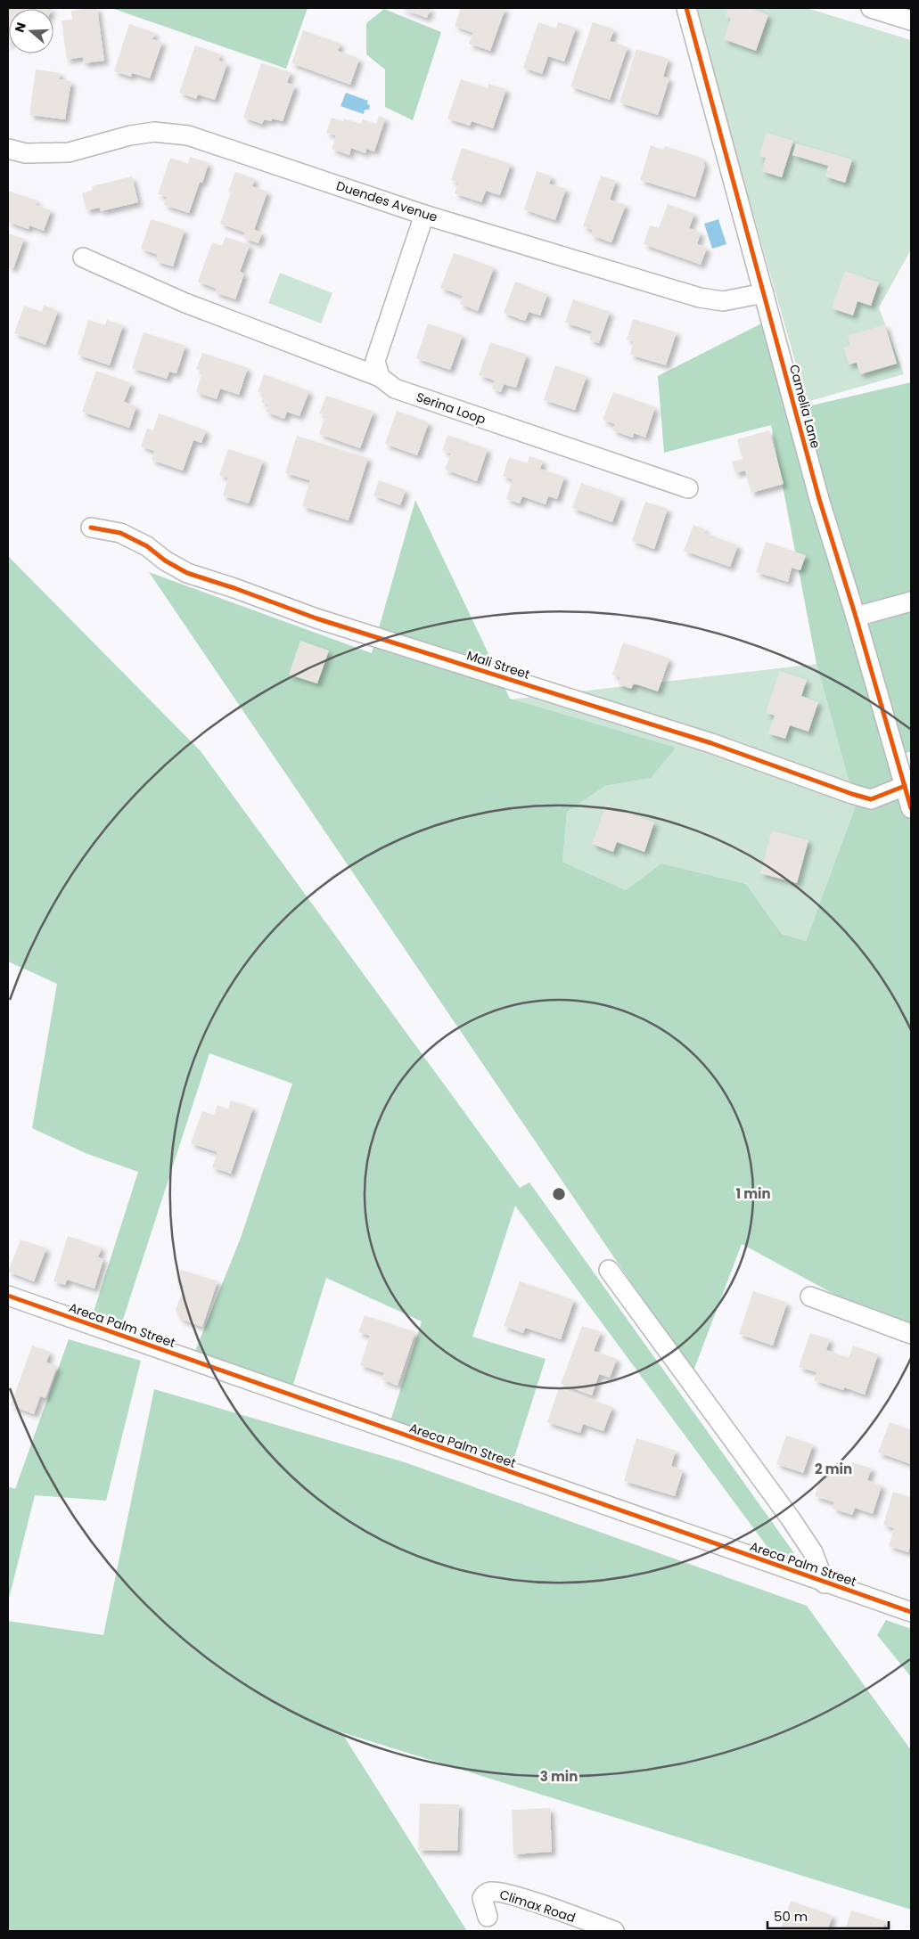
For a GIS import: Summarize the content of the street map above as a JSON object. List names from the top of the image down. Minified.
{"streets":{"street":["Duendes Avenue","Camelia Lane","Serina Loop","Mali Street","Areca Palm Street","Climax Road"]},"crossings":[["Duendes Avenue","Camelia Lane"],["Camelia Lane","Mali Street"]],"scale_bar":"50 m","north":"left","rings":["1 min","2 min","3 min"]}
